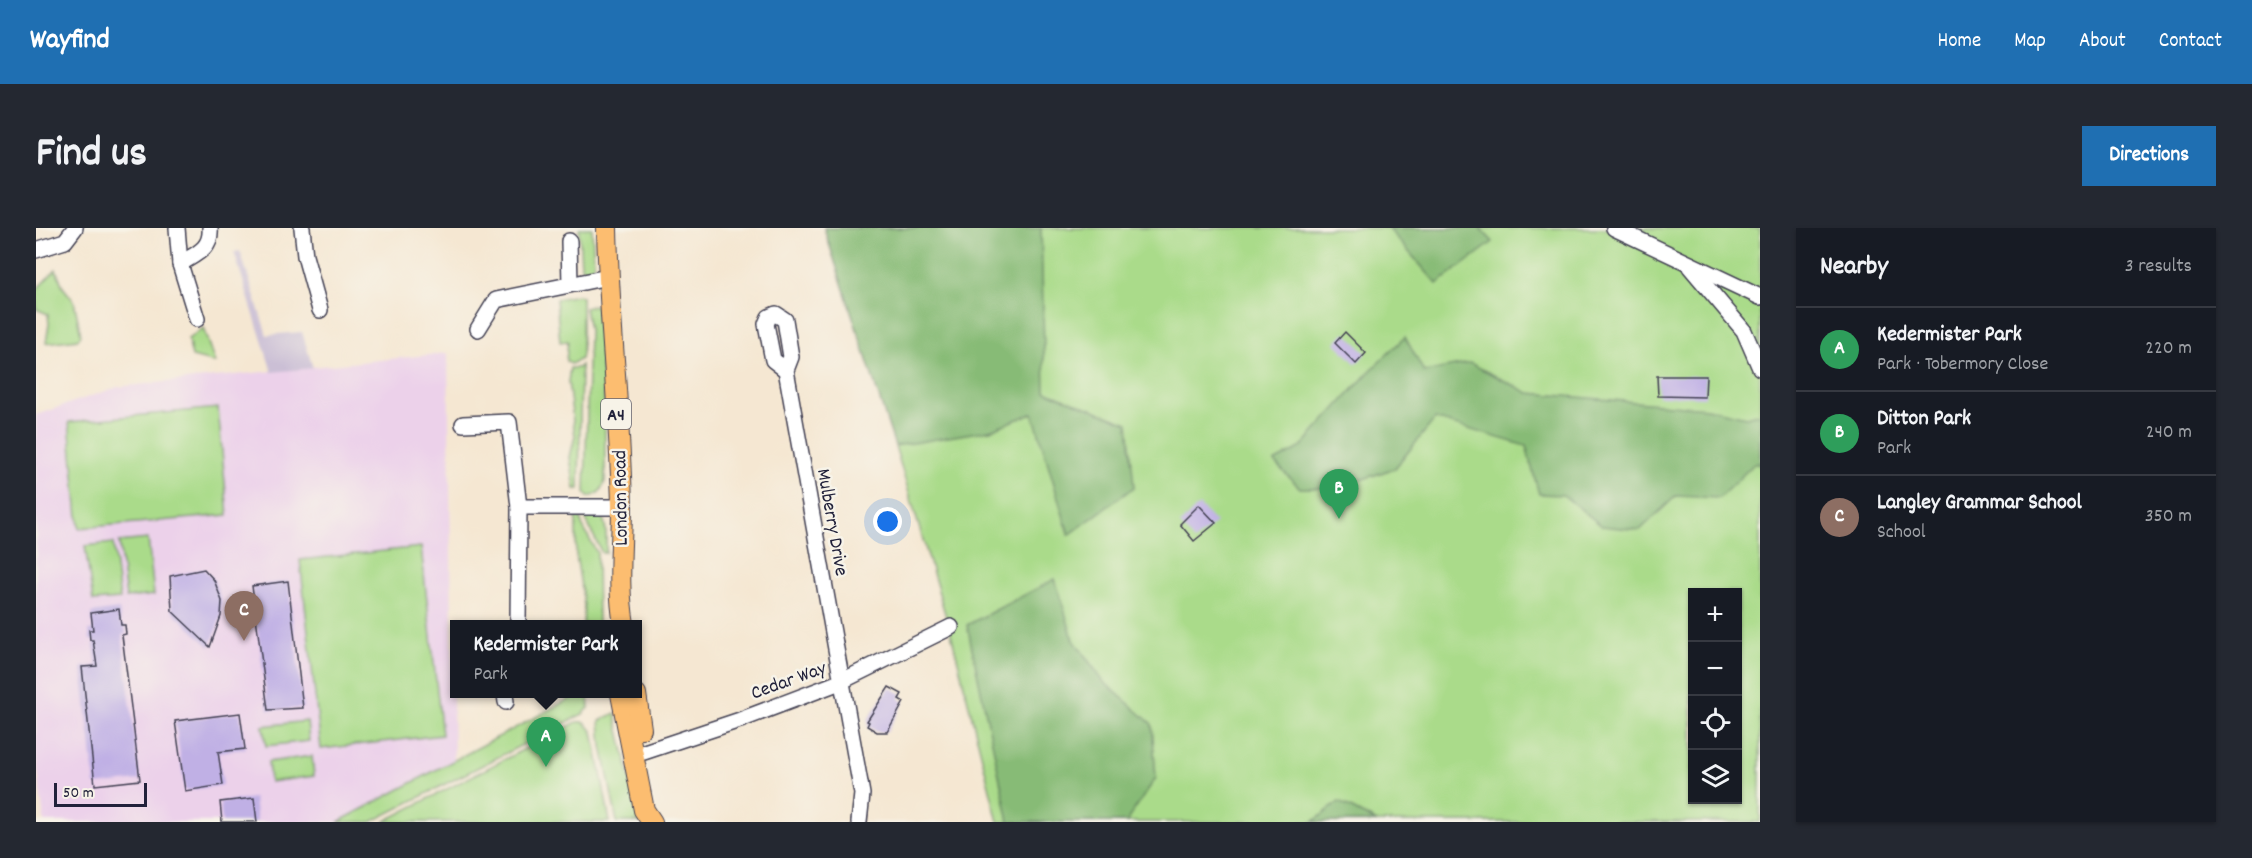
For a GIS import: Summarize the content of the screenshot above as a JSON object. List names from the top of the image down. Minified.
{"streets":{"main road":["A4","London Road"],"street":["Mulberry Drive","Cedar Way"]},"crossings":[["Mulberry Drive","Cedar Way"]],"scale_bar":"50 m","page":{"header":"Wayfind","nav":["Home","Map","About","Contact"],"title":"Find us","buttons":"Directions","heading":["Nearby","3 results"],"list":[{"mark":"A","name":"Kedermister Park","note":"Park · Tobermory Close","value":"220 m"},{"mark":"B","name":"Ditton Park","note":"Park","value":"240 m"},{"mark":"C","name":"Langley Grammar School","note":"School","value":"350 m"}],"pins":["B","C","A"],"map_buttons":["+","−"],"popup":["Kedermister Park","Park"],"scale":"50 m"}}
